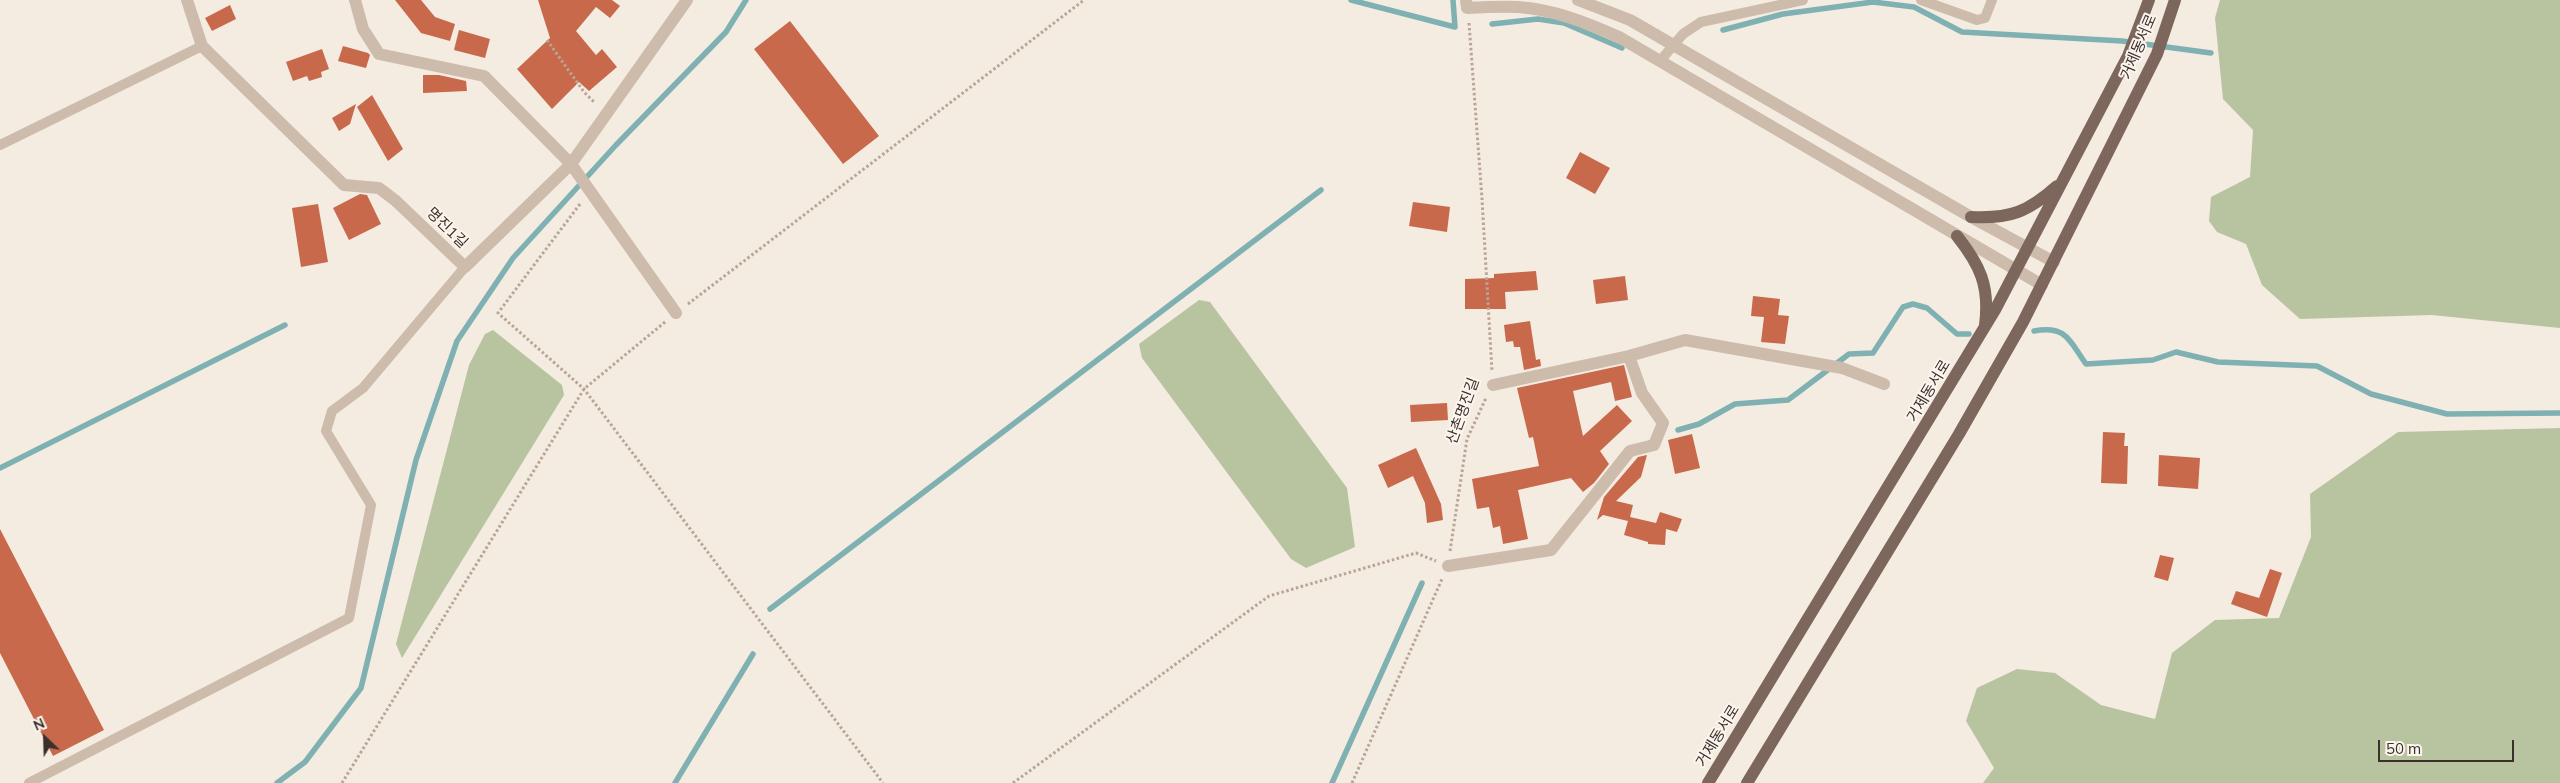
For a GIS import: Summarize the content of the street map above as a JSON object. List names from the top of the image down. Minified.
{"streets":{"main road":["거제동서로"],"street":["명진1길"],"path":["산촌명진길"]},"scale_bar":"50 m","north":"top left"}
